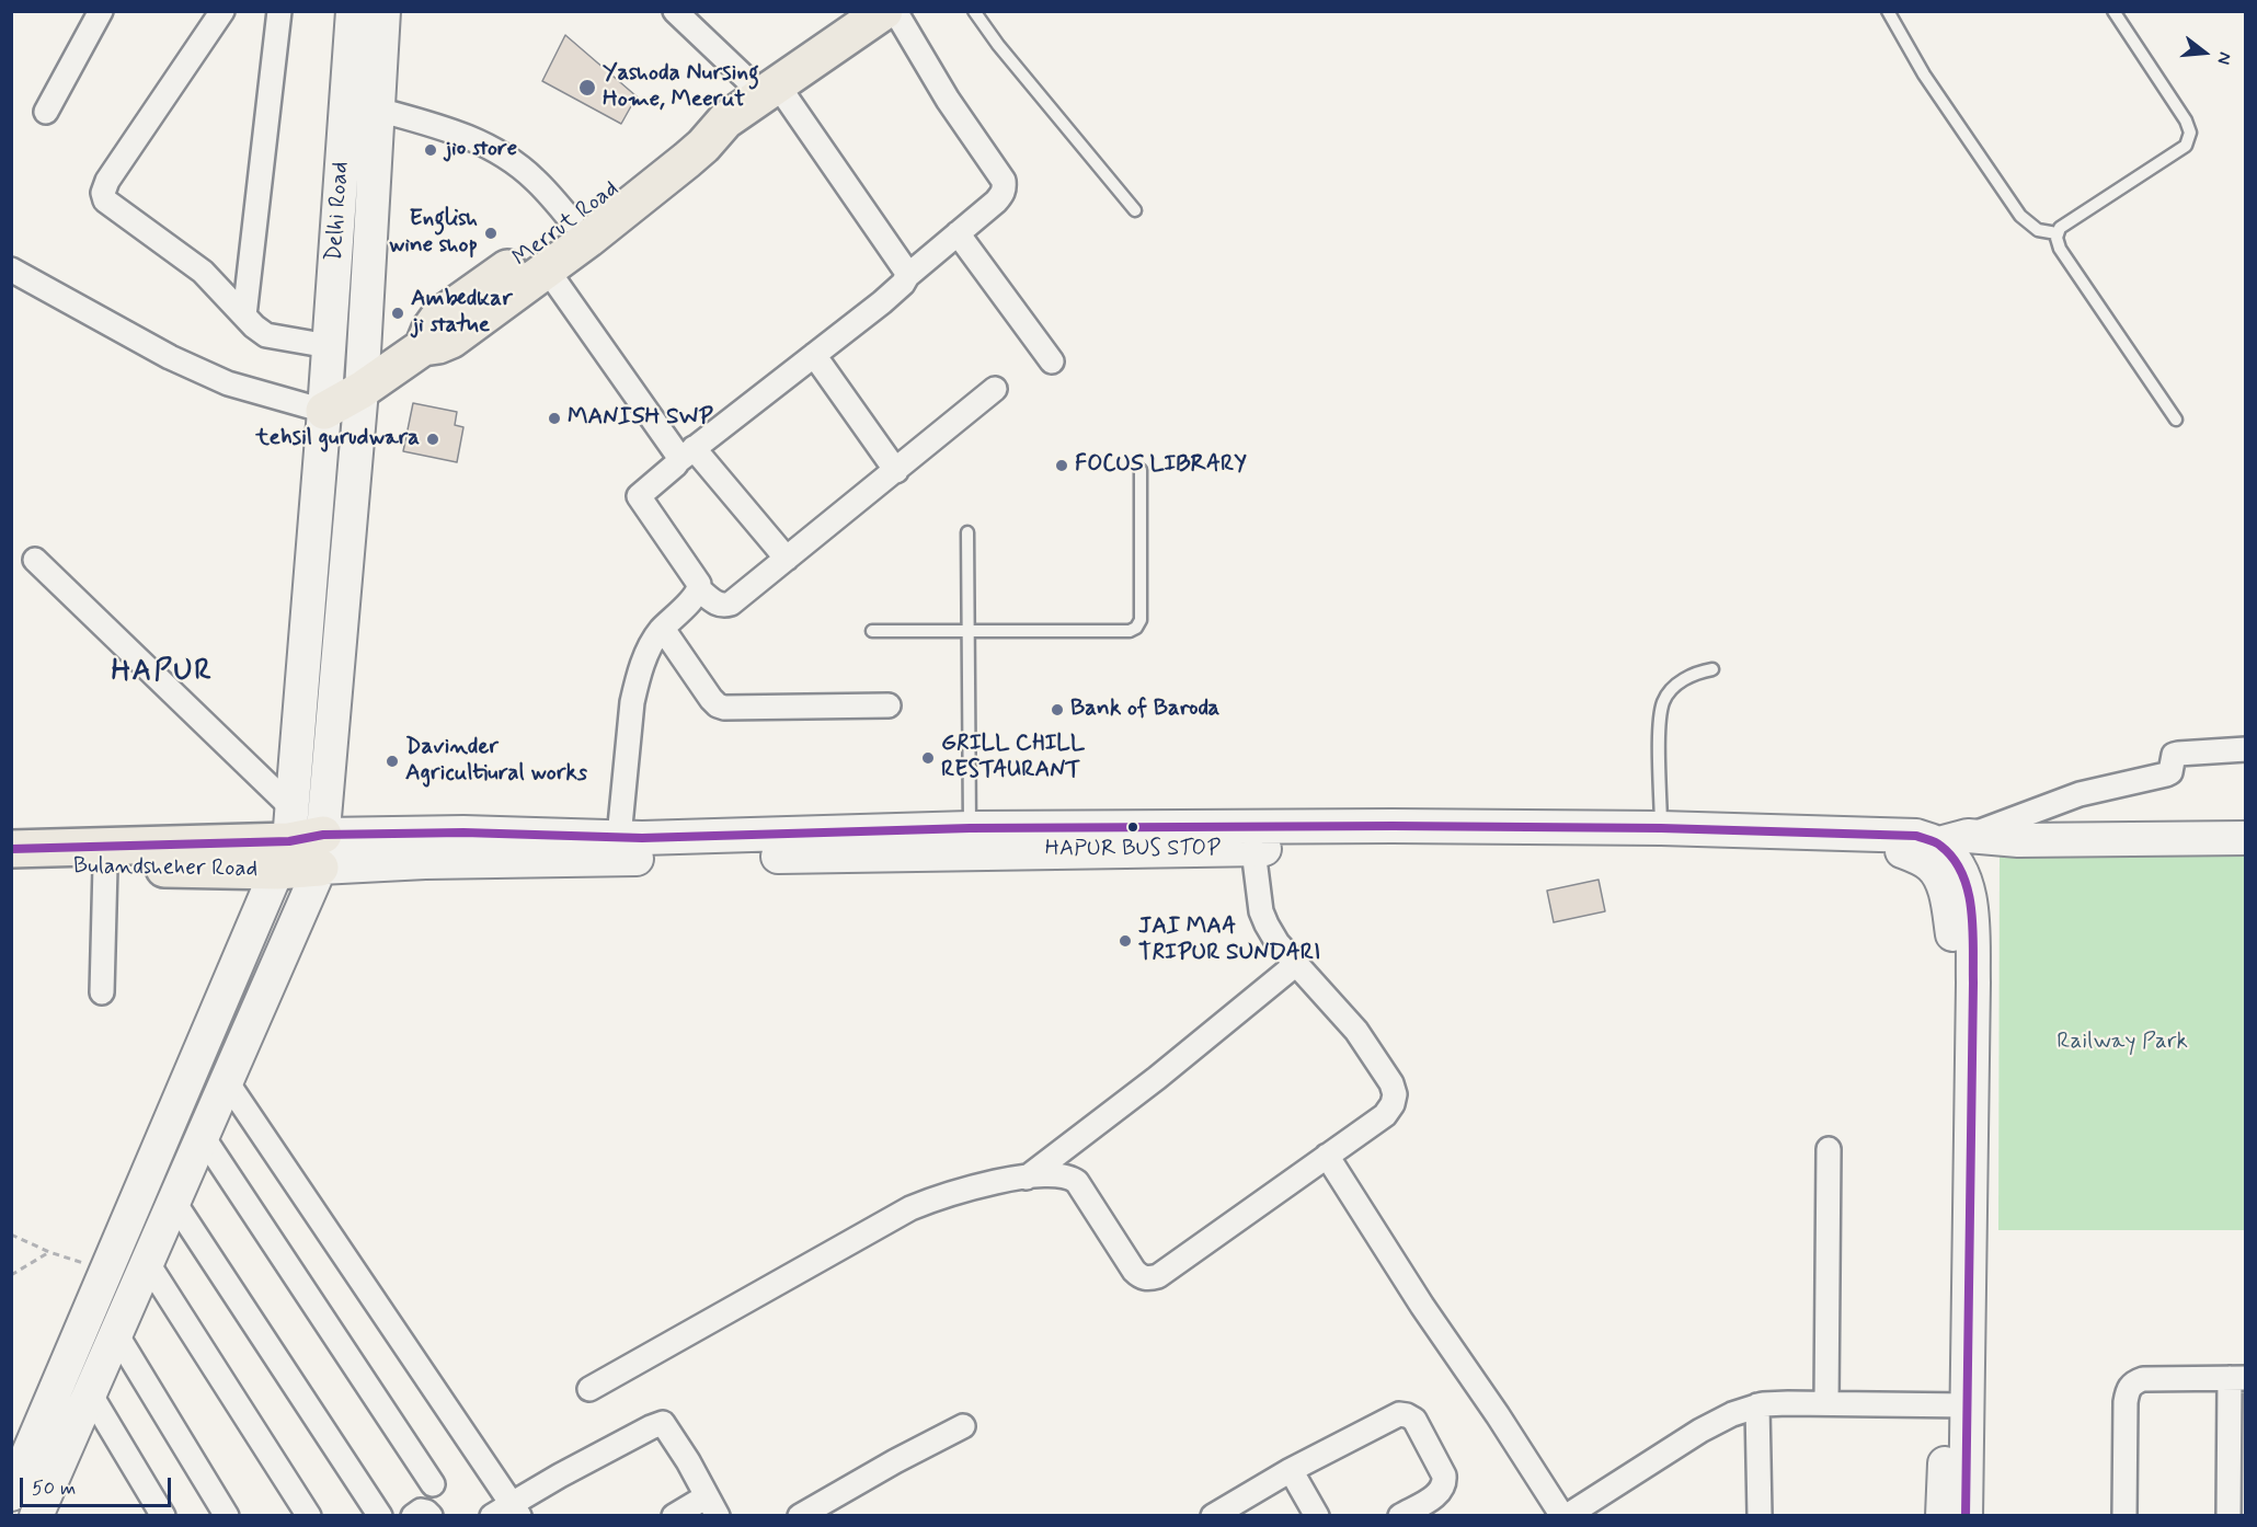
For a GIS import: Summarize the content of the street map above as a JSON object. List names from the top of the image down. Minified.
{"streets":{"main road":["Merrut Road","Bulandsheher Road"],"street":["Delhi Road"]},"crossings":[["Delhi Road","Merrut Road"],["Delhi Road","Bulandsheher Road"]],"districts":["HAPUR"],"parks":["Railway Park"],"places":["Yashoda Nursing Home, Meerut","jio store","English wine shop","Ambedkar ji statue","MANISH SWP","tehsil gurudwara","FOCUS LIBRARY","Bank of Baroda","GRILL CHILL RESTAURANT","Davinder Agricultiural works","HAPUR BUS STOP","JAI MAA TRIPUR SUNDARI"],"scale_bar":"50 m","north":"right"}
